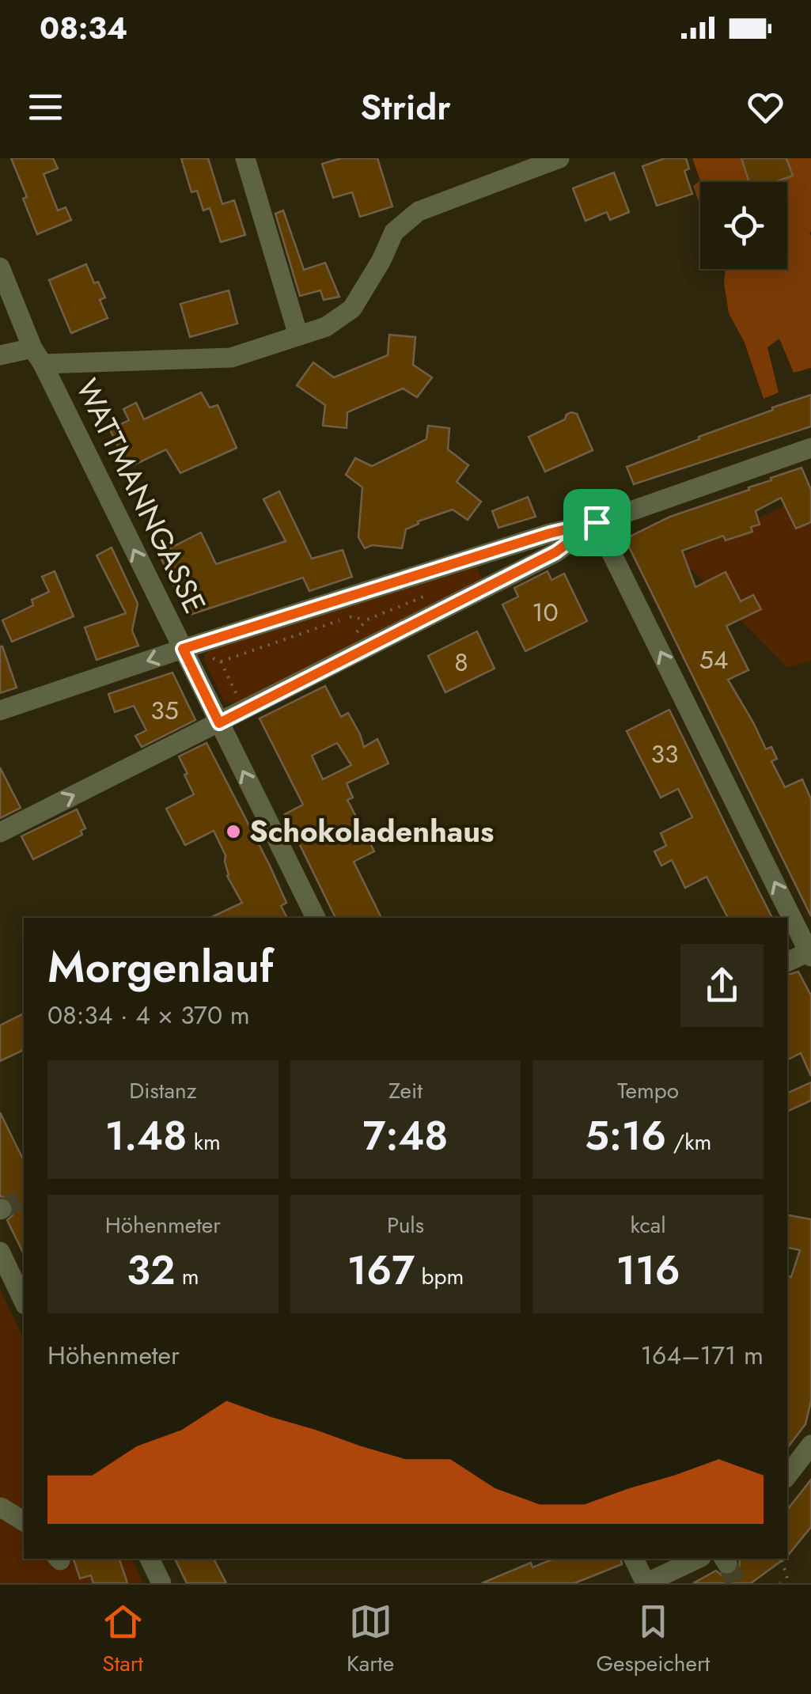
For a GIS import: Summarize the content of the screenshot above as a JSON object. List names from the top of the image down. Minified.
{"streets":{"street":["WATTMANNGASSE"]},"one_way":["WATTMANNGASSE"],"places":["Schokoladenhaus"],"house_numbers":["10","54","8","35","33"],"page":{"status":"08:34","header":"Stridr","heading":["Morgenlauf","08:34 · 4 × 370 m"],"stats":[["Distanz","1.48 km"],["Zeit","7:48"],["Tempo","5:16 /km"],["Höhenmeter","32 m"],["Puls","167 bpm"],["kcal","116"]],"chart":["Höhenmeter","164–171 m"],"tabs":["Start","Karte","Gespeichert"]}}
